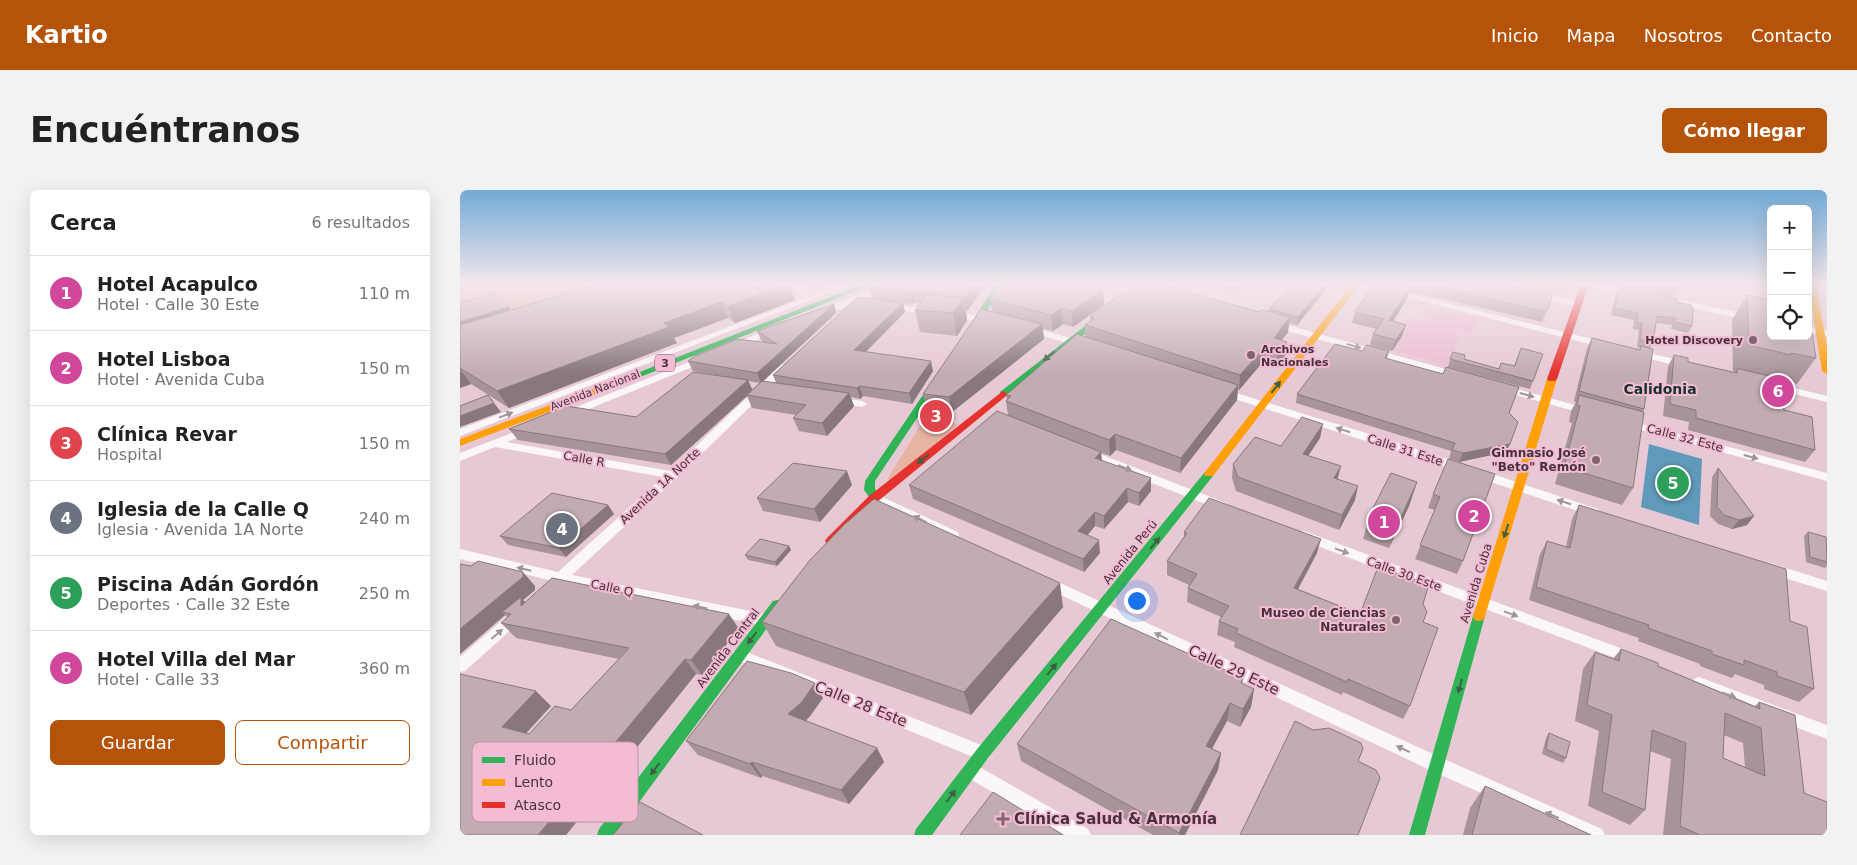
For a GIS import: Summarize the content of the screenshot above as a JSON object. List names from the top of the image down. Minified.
{"streets":{"main road":["3","Avenida Nacional","Avenida Perú","Avenida Cuba","Avenida Central"],"street":["Calle 32 Este","Calle 31 Este","Calle R","Avenida 1A Norte","Calle 30 Este","Calle Q","Calle 29 Este","Calle 28 Este"]},"crossings":[["Calle 31 Este","Avenida Perú"],["Calle 31 Este","Avenida Cuba"],["Calle R","Avenida 1A Norte"],["Avenida 1A Norte","Calle Q"],["Avenida Perú","Calle 29 Este"],["Avenida Perú","Calle 28 Este"],["Calle 30 Este","Avenida Cuba"],["Avenida Cuba","Calle 29 Este"],["Calle Q","Avenida Central"],["Avenida Central","Calle 28 Este"]],"one_way":["Avenida Perú","Calle 30 Este","Avenida Cuba","Calle Q","Avenida Central","Calle 29 Este"],"districts":["Calidonia"],"places":{"other":["Hotel Discovery","Archivos Nacionales","Gimnasio José \"Beto\" Remón","Museo de Ciencias Naturales"],"health":["Clínica Salud & Armonía"]},"legend":["Fluido","Lento","Atasco"],"page":{"header":"Kartio","nav":["Inicio","Mapa","Nosotros","Contacto"],"buttons":["Cómo llegar",["Guardar","Compartir"]],"title":"Encuéntranos","heading":["Cerca","6 resultados"],"map_buttons":["+","−"],"list":[{"mark":"1","name":"Hotel Acapulco","note":"Hotel · Calle 30 Este","value":"110 m"},{"mark":"2","name":"Hotel Lisboa","note":"Hotel · Avenida Cuba","value":"150 m"},{"mark":"3","name":"Clínica Revar","note":"Hospital","value":"150 m"},{"mark":"4","name":"Iglesia de la Calle Q","note":"Iglesia · Avenida 1A Norte","value":"240 m"},{"mark":"5","name":"Piscina Adán Gordón","note":"Deportes · Calle 32 Este","value":"250 m"},{"mark":"6","name":"Hotel Villa del Mar","note":"Hotel · Calle 33","value":"360 m"}],"pins":["6","3","5","2","1","4"]}}
